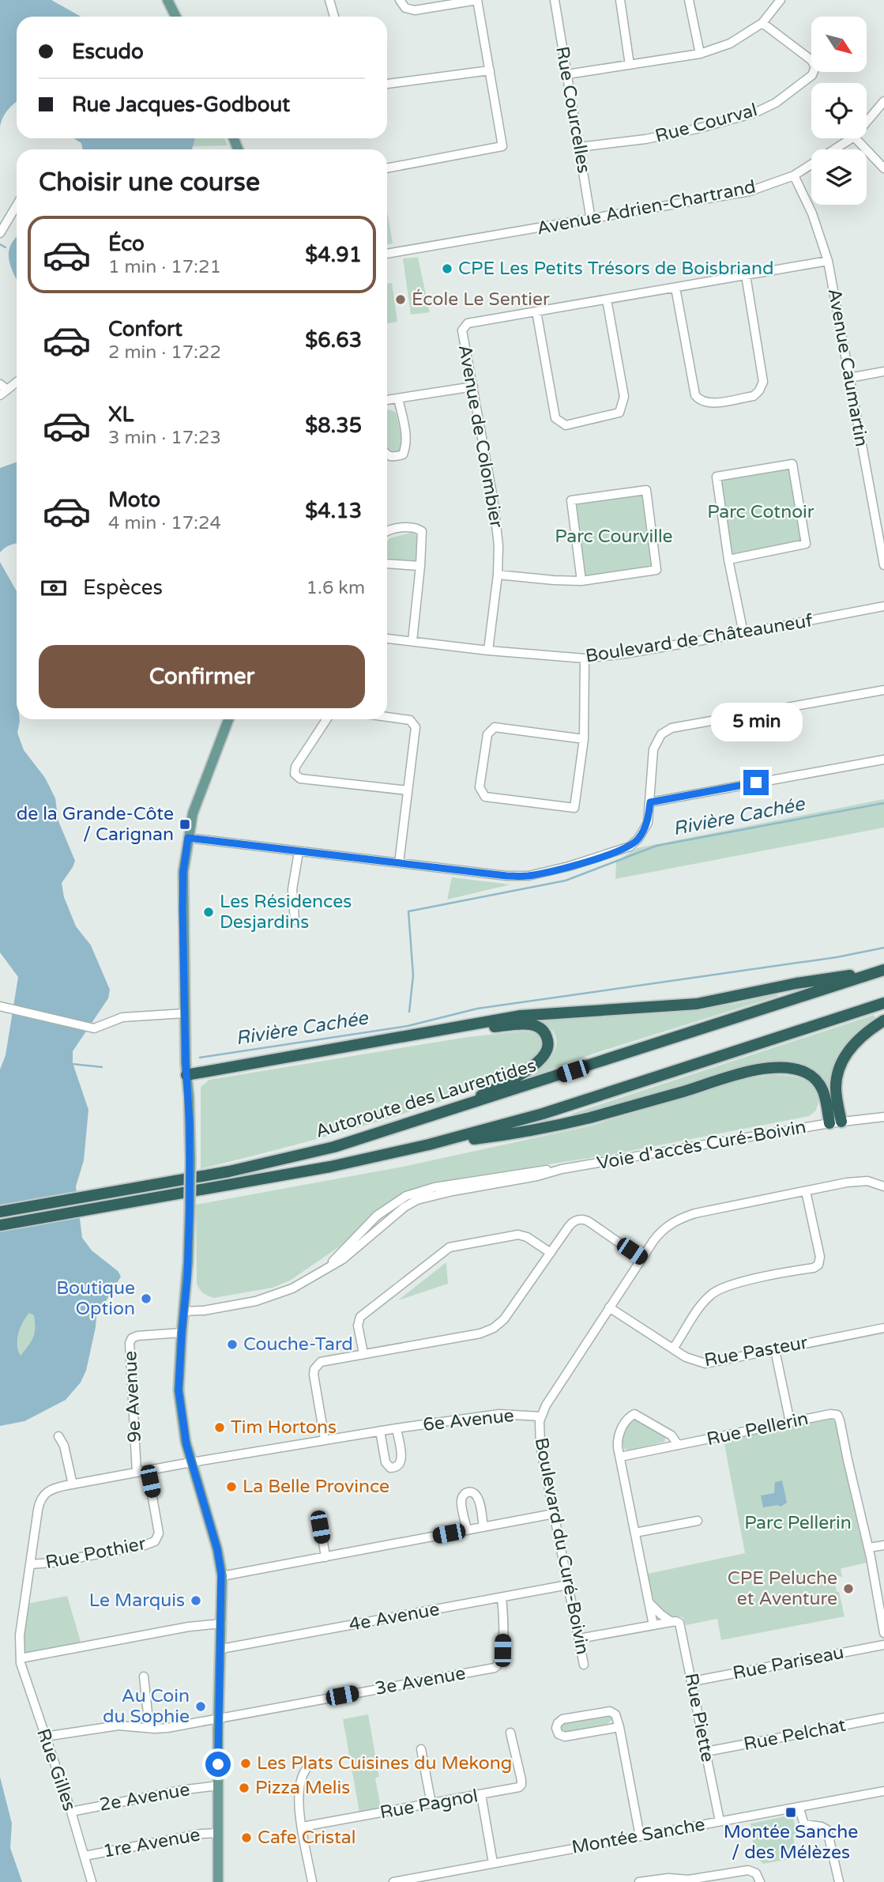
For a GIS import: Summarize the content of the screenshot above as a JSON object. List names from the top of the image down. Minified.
{"streets":{"highway":["Autoroute des Laurentides"],"street":["Rue Courcelles","Rue Courval","Avenue Adrien-Chartrand","Avenue Caumartin","Avenue de Colombier","Boulevard de Châteauneuf","Voie d'accès Curé-Boivin","Rue Pasteur","9e Avenue","6e Avenue","Rue Pellerin","Boulevard du Curé-Boivin","Rue Pothier","4e Avenue","Rue Pariseau","3e Avenue","Rue Piette","Rue Pelchat","Rue Gilles","2e Avenue","Rue Pagnol","Montée Sanche","1re Avenue"]},"crossings":[["Rue Courcelles","Rue Courval"],["Rue Courcelles","Avenue Adrien-Chartrand"],["Avenue Adrien-Chartrand","Avenue Caumartin"],["Avenue Caumartin","Avenue de Colombier"],["Avenue de Colombier","Boulevard de Châteauneuf"],["Rue Pasteur","Boulevard du Curé-Boivin"],["9e Avenue","6e Avenue"],["6e Avenue","Boulevard du Curé-Boivin"],["6e Avenue","Rue Pothier"],["6e Avenue","Rue Gilles"],["Boulevard du Curé-Boivin","4e Avenue"],["Rue Pothier","Rue Gilles"],["4e Avenue","3e Avenue"],["Rue Pariseau","Rue Piette"],["3e Avenue","Rue Gilles"],["Rue Piette","Rue Pelchat"],["Rue Piette","Montée Sanche"],["Rue Gilles","2e Avenue"],["Rue Gilles","1re Avenue"]],"water":["Rivière Cachée"],"parks":["Parc Cotnoir","Parc Courville","Parc Pellerin"],"places":{"other":["CPE Les Petits Trésors de Boisbriand","École Le Sentier","Les Résidences Desjardins","Boutique Option","Couche-Tard","Tim Hortons","La Belle Province","CPE Peluche et Aventure","Le Marquis","Au Coin du Sophie","Les Plats Cuisines du Mekong","Pizza Melis","Cafe Cristal"],"transit":["de la Grande-Côte / Carignan","Montée Sanche / des Mélèzes"]},"north":"bottom right","page":{"banner":["Escudo","Rue Jacques-Godbout"],"heading":"Choisir une course","list":[{"name":"Éco","note":"1 min · 17:21","value":"$4.91"},{"name":"Confort","note":"2 min · 17:22","value":"$6.63"},{"name":"XL","note":"3 min · 17:23","value":"$8.35"},{"name":"Moto","note":"4 min · 17:24","value":"$4.13"}],"pay":["Espèces","1.6 km"],"buttons":"Confirmer","bubble":"5 min"}}
